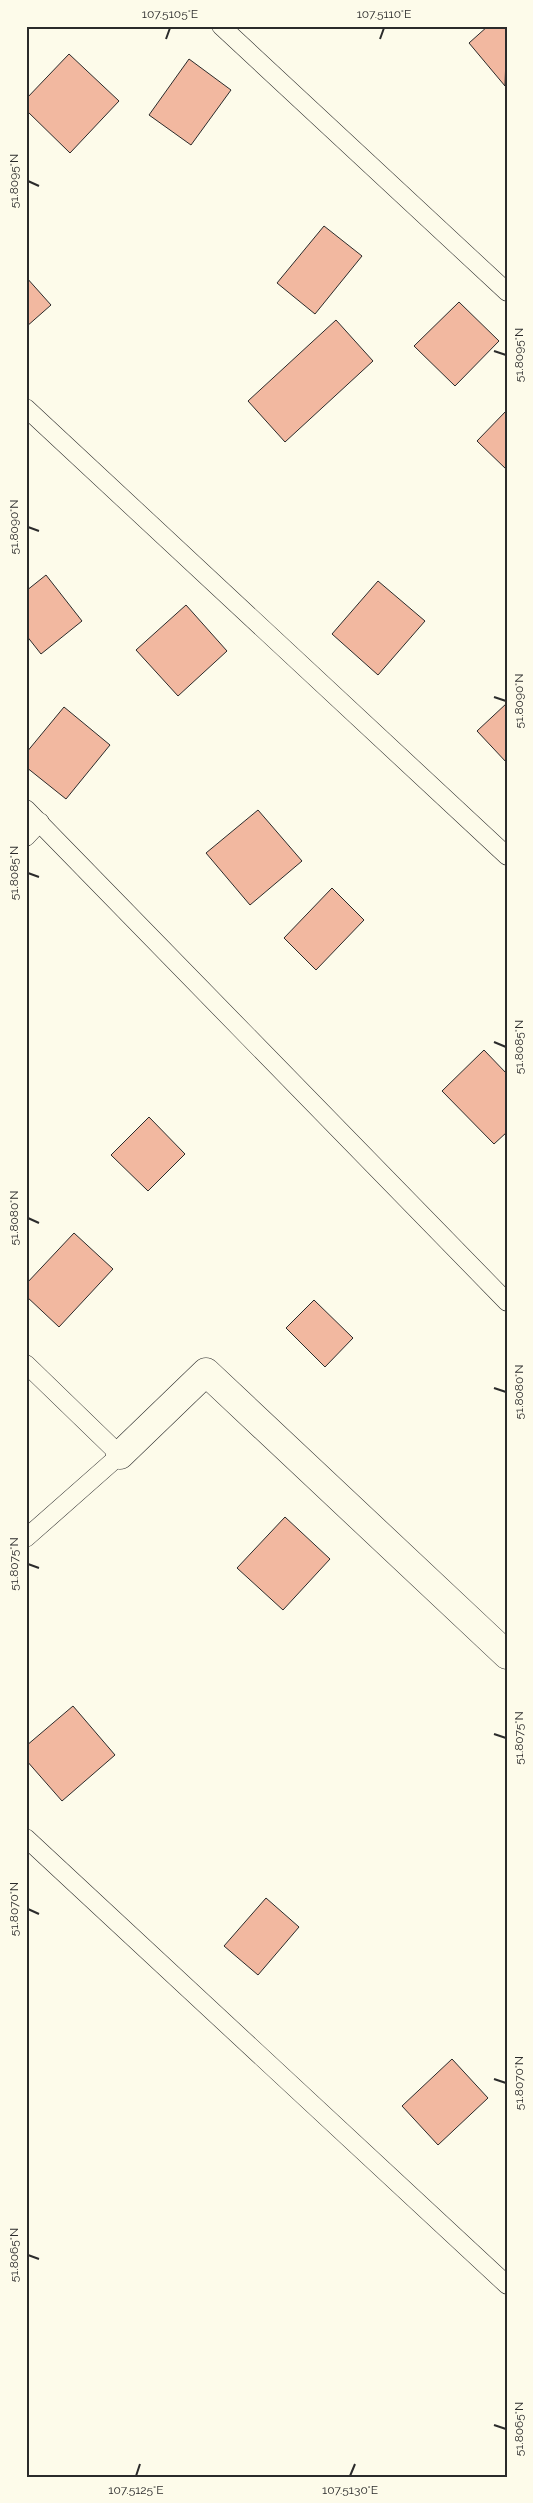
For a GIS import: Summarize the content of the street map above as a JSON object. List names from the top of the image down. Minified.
{"coordinates":["107.5105°E","107.5110°E","51.8095°N","51.8090°N","51.8085°N","51.8080°N","51.8075°N","51.8070°N","51.8065°N","107.5125°E","107.5130°E"]}
